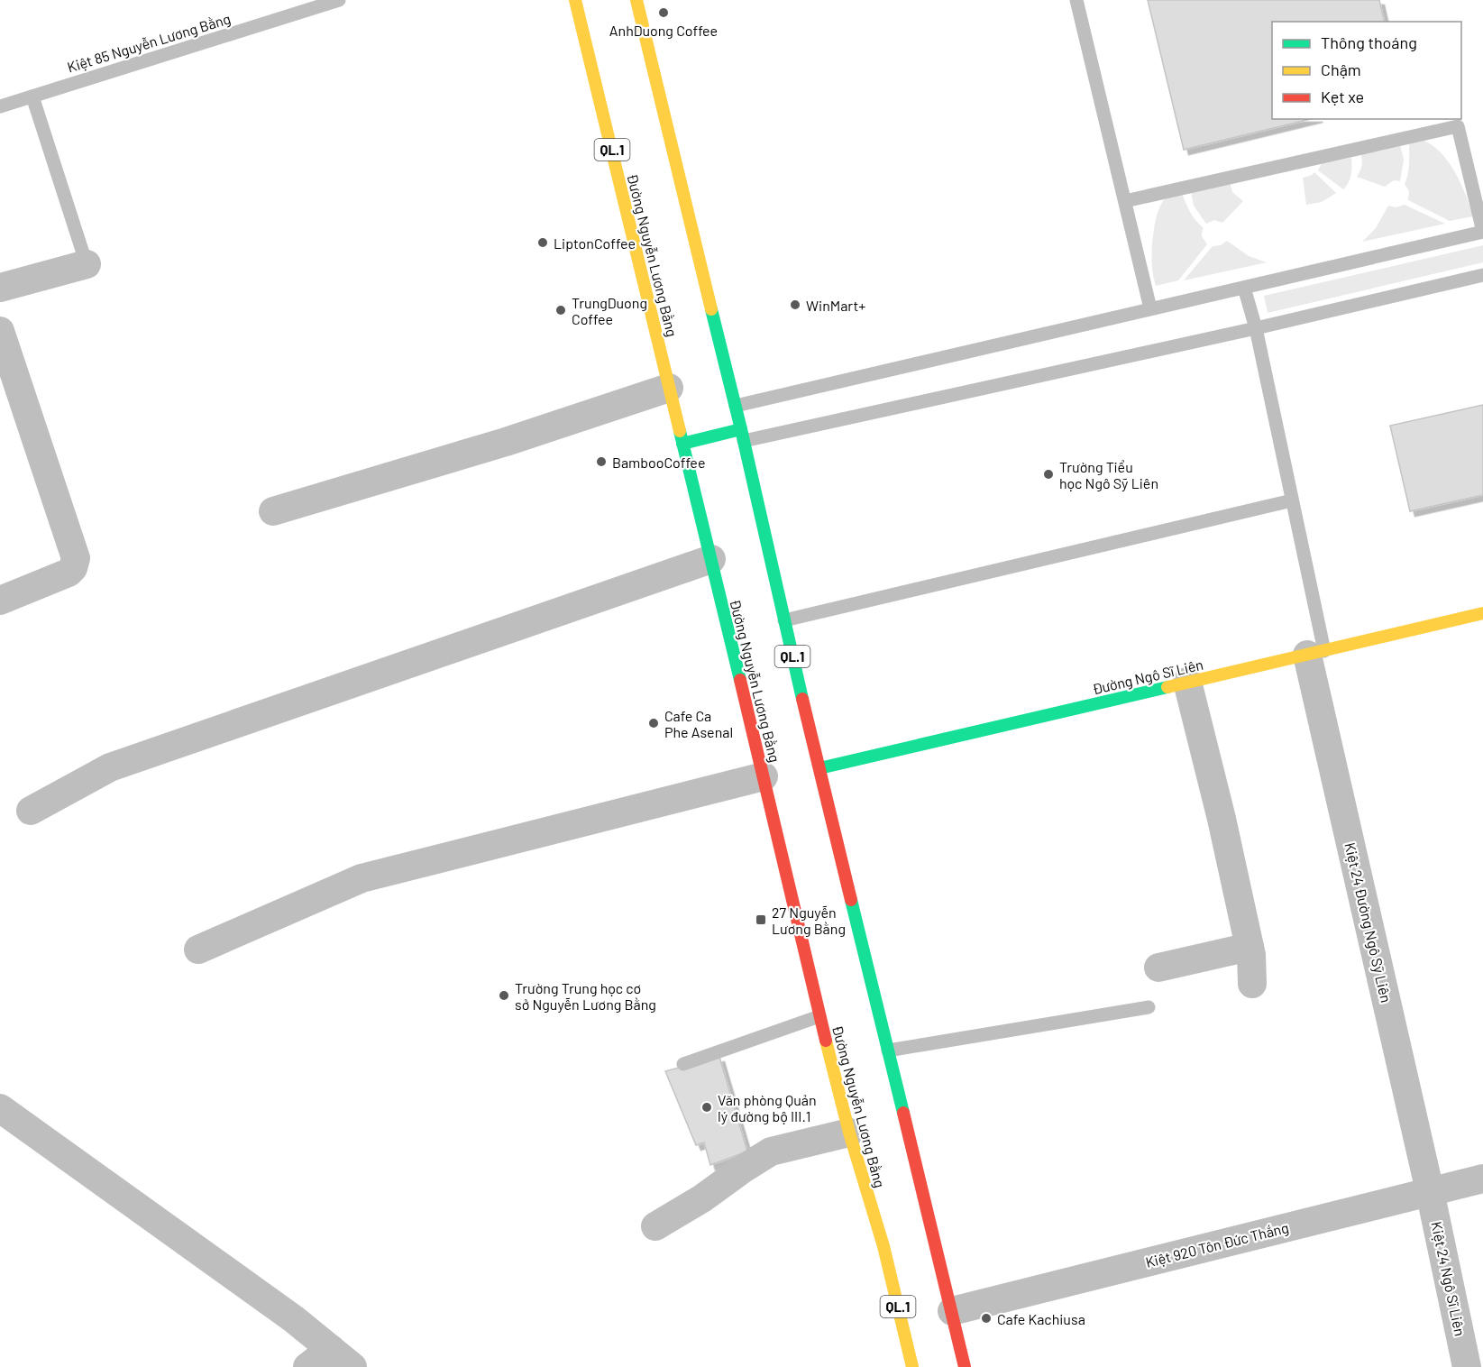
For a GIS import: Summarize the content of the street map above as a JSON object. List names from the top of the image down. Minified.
{"streets":{"main road":["QL.1","Đường Nguyễn Lương Bằng","Đường Ngô Sĩ Liên"],"street":["Kiệt 24 Đường Ngô Sỹ Liên","Kiệt 920 Tôn Đức Thắng","Kiệt 24 Ngô Sĩ Liên"],"lane":["Kiệt 85 Nguyễn Lương Bằng"]},"crossings":[["QL.1","Đường Ngô Sĩ Liên"],["QL.1","Kiệt 920 Tôn Đức Thắng"],["Đường Ngô Sĩ Liên","Kiệt 24 Đường Ngô Sỹ Liên"],["Kiệt 24 Đường Ngô Sỹ Liên","Kiệt 920 Tôn Đức Thắng"],["Kiệt 24 Đường Ngô Sỹ Liên","Kiệt 24 Ngô Sĩ Liên"],["Kiệt 920 Tôn Đức Thắng","Kiệt 24 Ngô Sĩ Liên"]],"places":{"other":["AnhDuong Coffee","LiptonCoffee","WinMart+","TrungDuong Coffee","BambooCoffee","Trường Tiểu học Ngô Sỹ Liên","Cafe Ca Phe Asenal","Trường Trung học cơ sở Nguyễn Lương Bằng","Văn phòng Quản lý đường bộ III.1","Cafe Kachiusa"],"transit":["27 Nguyễn Lương Bằng"]},"legend":["Thông thoáng","Chậm","Kẹt xe"]}
